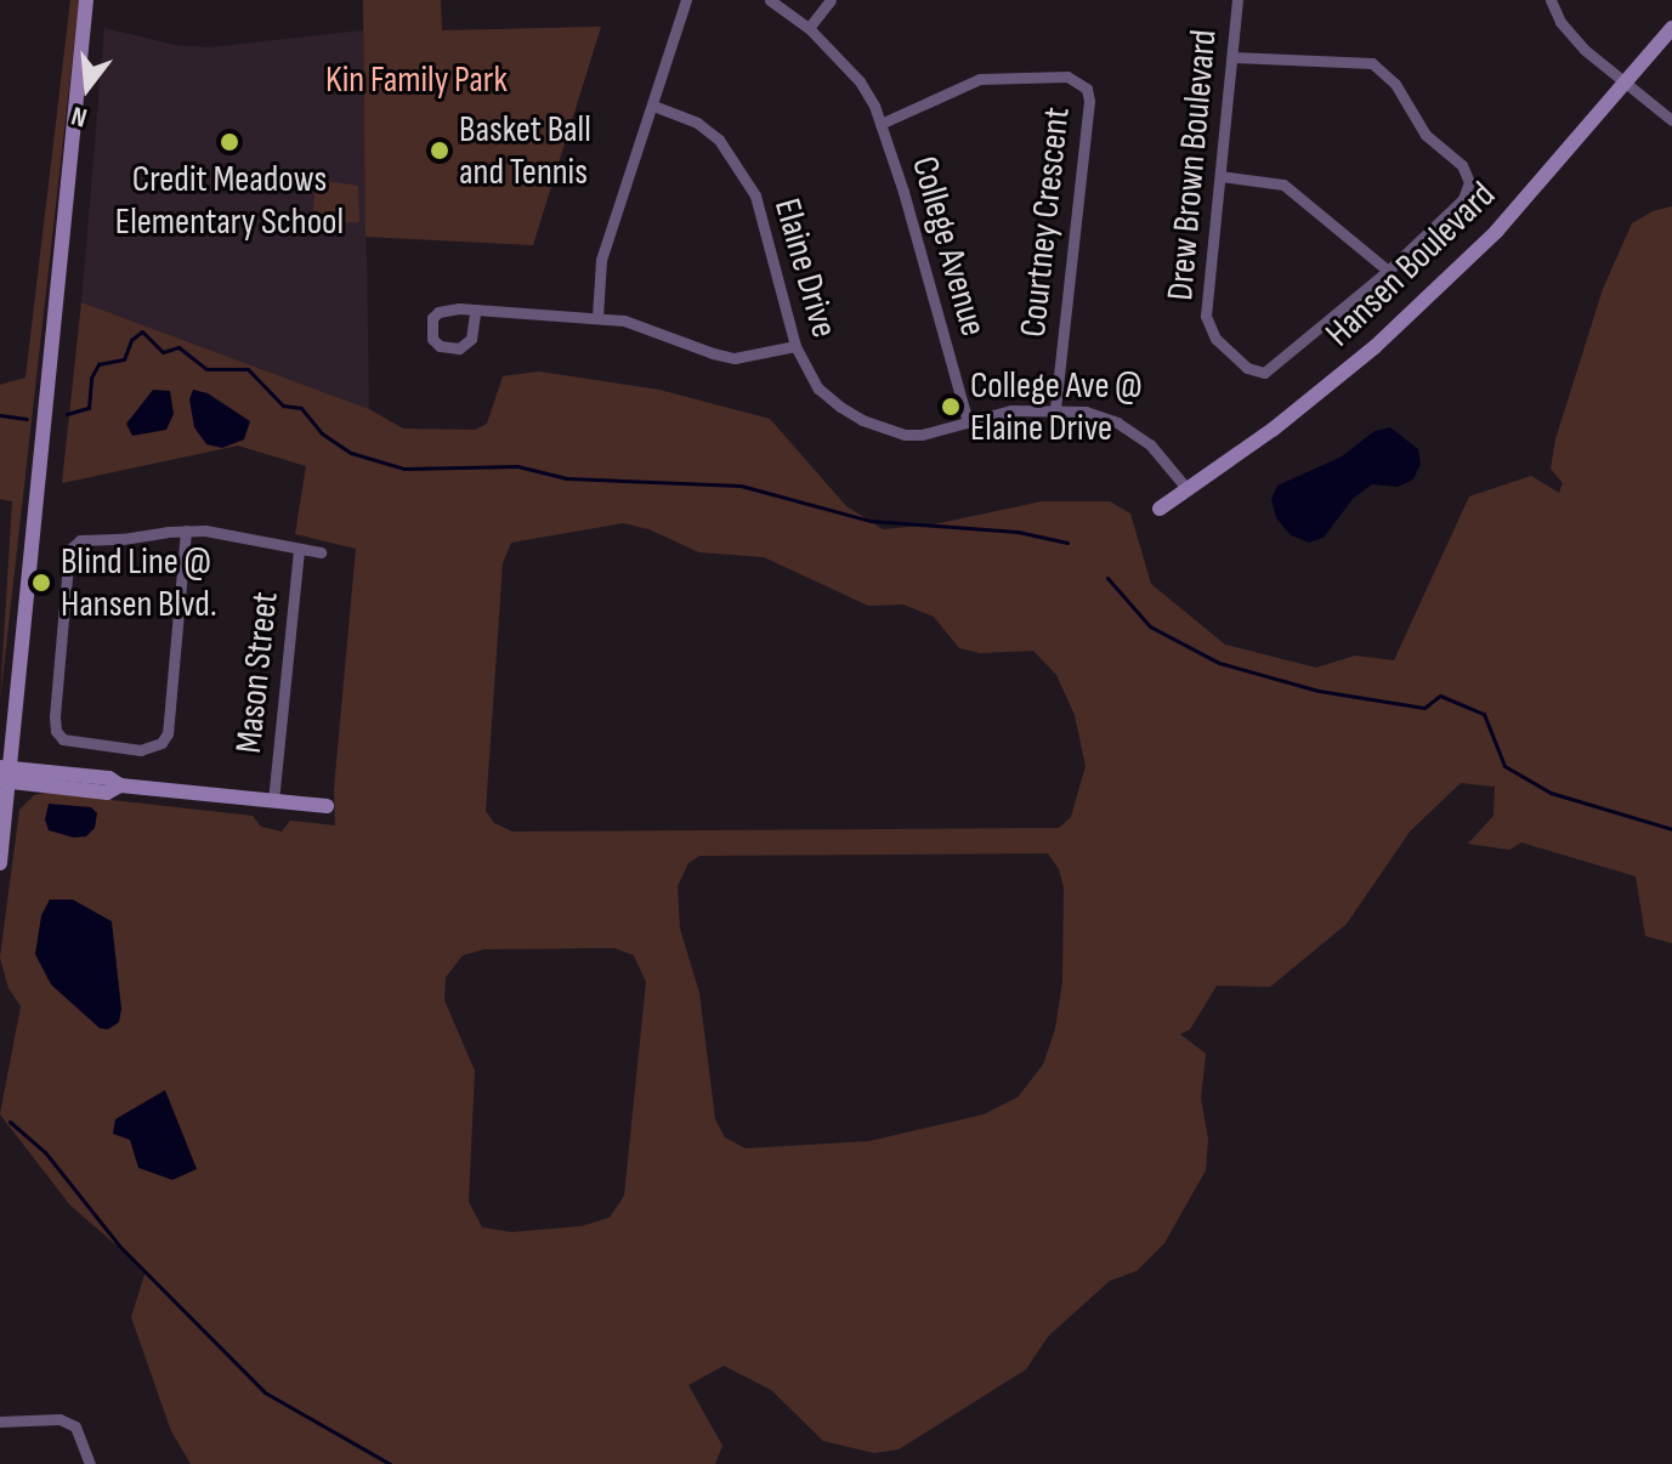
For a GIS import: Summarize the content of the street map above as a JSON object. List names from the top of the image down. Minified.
{"streets":{"street":["Drew Brown Boulevard","Courtney Crescent","College Avenue","Hansen Boulevard","Elaine Drive","Mason Street"]},"crossings":[["Courtney Crescent","College Avenue"],["College Avenue","Elaine Drive"]],"parks":["Kin Family Park"],"places":["Credit Meadows Elementary School","Basket Ball and Tennis","College Ave @ Elaine Drive","Blind Line @ Hansen Blvd."],"north":"bottom"}
